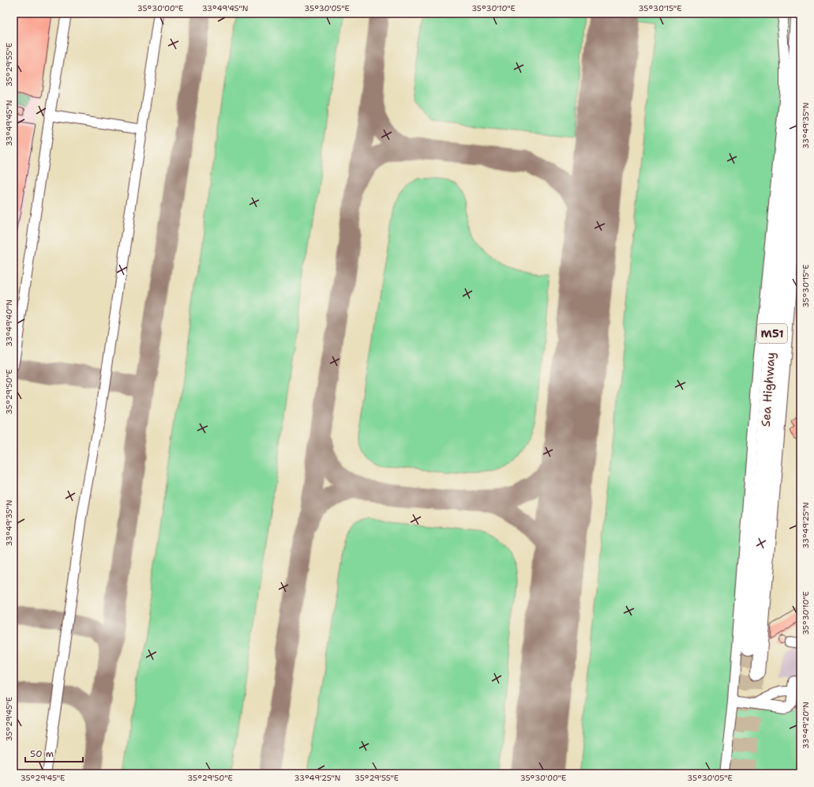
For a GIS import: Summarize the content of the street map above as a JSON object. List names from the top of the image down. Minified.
{"streets":{"highway":["M51","Sea Highway"]},"scale_bar":"50 m","coordinates":["35°30'00\"E","33°49'45\"N","35°30'05\"E","35°30'10\"E","35°30'15\"E","35°29'55\"E","33°49'35\"N","33°49'40\"N","35°29'50\"E","33°49'25\"N","35°29'45\"E","33°49'20\"N"]}
